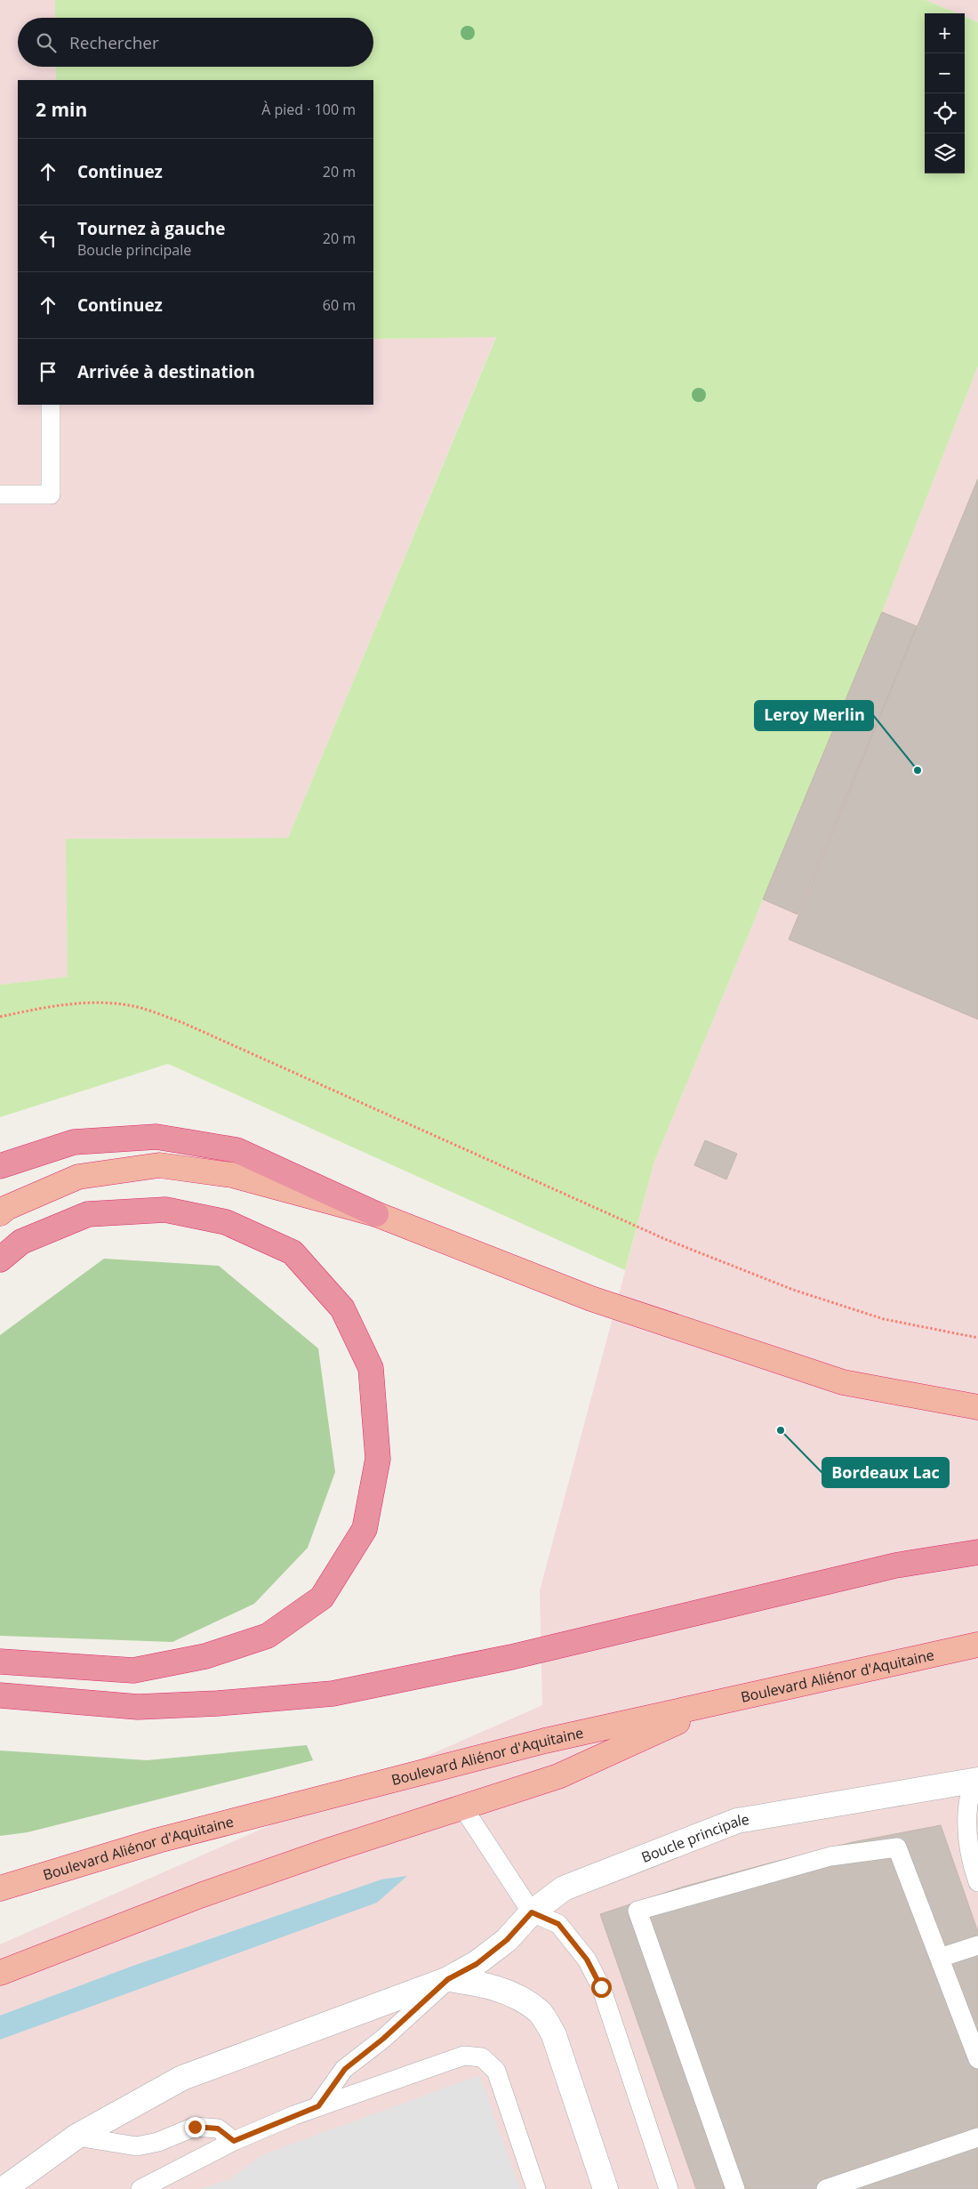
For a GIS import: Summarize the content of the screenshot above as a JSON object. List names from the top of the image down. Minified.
{"streets":{"highway":["Boulevard Aliénor d'Aquitaine"],"street":["Boucle principale"]},"places":["Leroy Merlin","Bordeaux Lac"],"page":{"map_buttons":["+","−"],"search":"Rechercher","heading":["2 min","À pied · 100 m"],"list":[["Continuez","20 m"],["Tournez à gauche","Boucle principale","20 m"],["Continuez","60 m"],"Arrivée à destination"]}}
